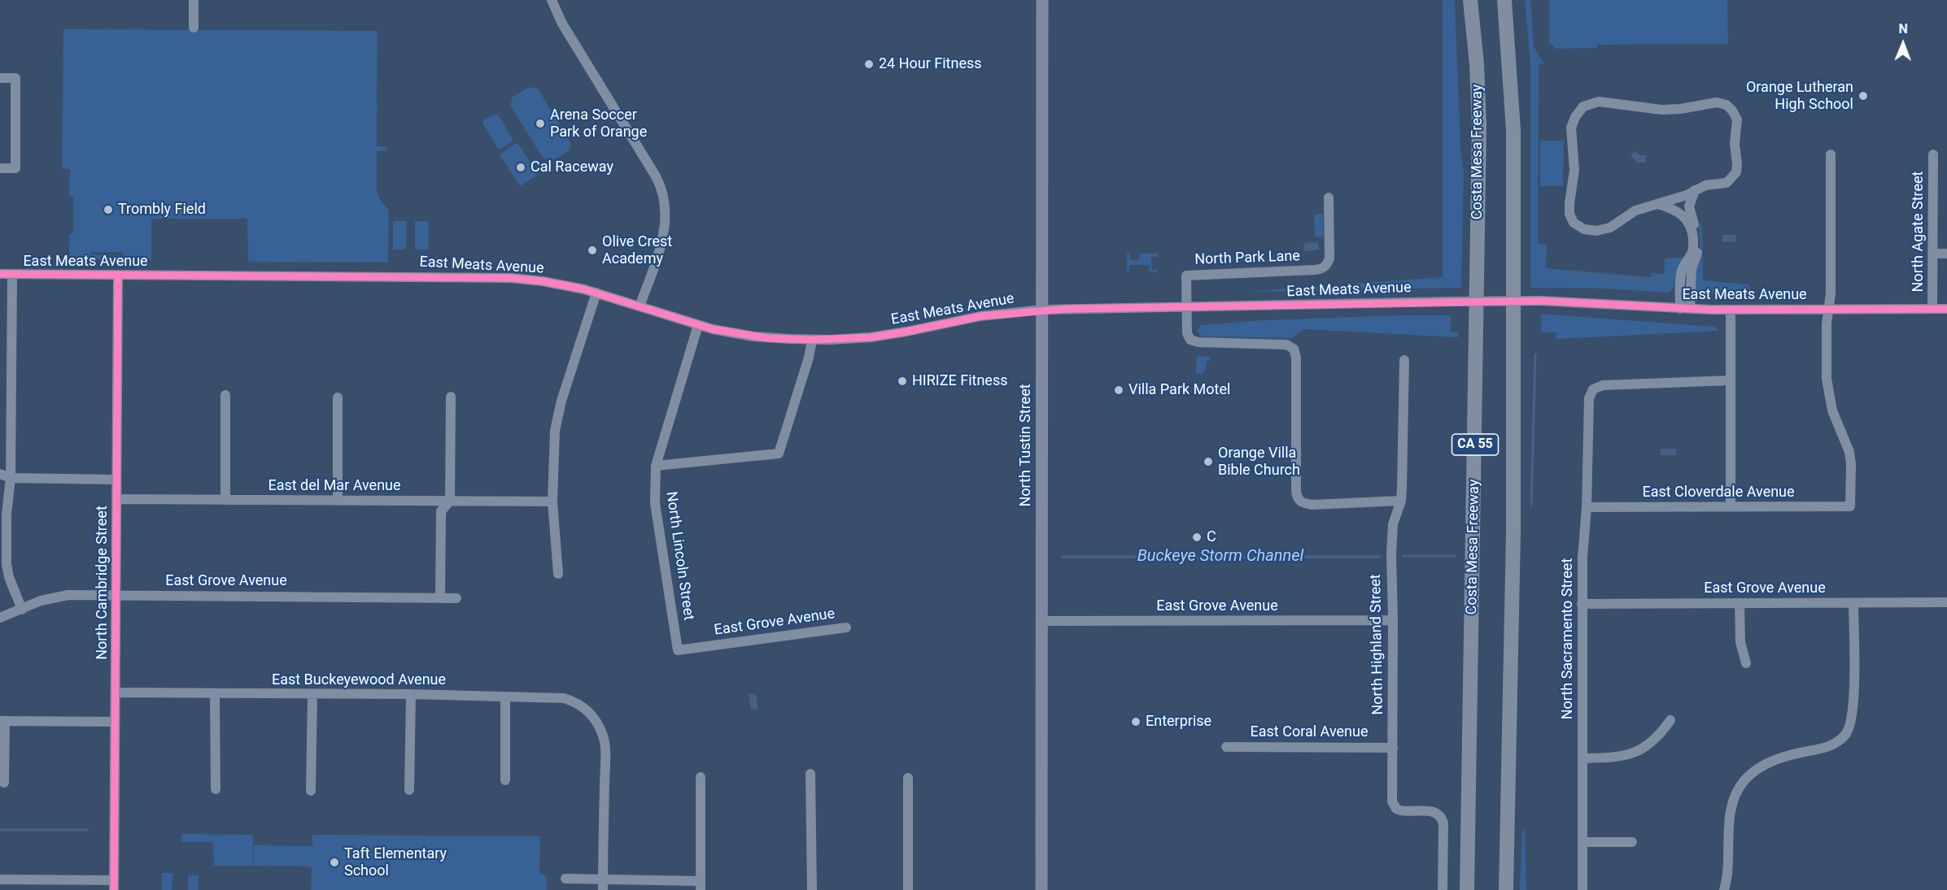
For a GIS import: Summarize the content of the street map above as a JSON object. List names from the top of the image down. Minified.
{"streets":{"highway":["Costa Mesa Freeway","CA 55"],"main road":["North Tustin Street"],"street":["North Agate Street","North Park Lane","East Meats Avenue","East del Mar Avenue","East Cloverdale Avenue","North Lincoln Street","East Grove Avenue","North Cambridge Street","North Sacramento Street","North Highland Street","East Buckeyewood Avenue","East Coral Avenue"]},"crossings":[["North Agate Street","East Meats Avenue"],["North Park Lane","East Meats Avenue"],["North Park Lane","North Highland Street"],["East Meats Avenue","North Tustin Street"],["East Meats Avenue","East Cloverdale Avenue"],["East Meats Avenue","North Lincoln Street"],["East Meats Avenue","North Cambridge Street"],["North Tustin Street","East Grove Avenue"],["East del Mar Avenue","North Cambridge Street"],["East Cloverdale Avenue","North Sacramento Street"],["North Lincoln Street","East Grove Avenue"],["East Grove Avenue","North Cambridge Street"],["East Grove Avenue","North Sacramento Street"],["East Grove Avenue","North Highland Street"],["North Cambridge Street","East Buckeyewood Avenue"],["North Highland Street","East Coral Avenue"]],"water":["Buckeye Storm Channel"],"places":["24 Hour Fitness","Orange Lutheran High School","Arena Soccer Park of Orange","Cal Raceway","Trombly Field","Olive Crest Academy","HIRIZE Fitness","Villa Park Motel","Orange Villa Bible Church","C","Enterprise","Taft Elementary School"],"north":"top"}
